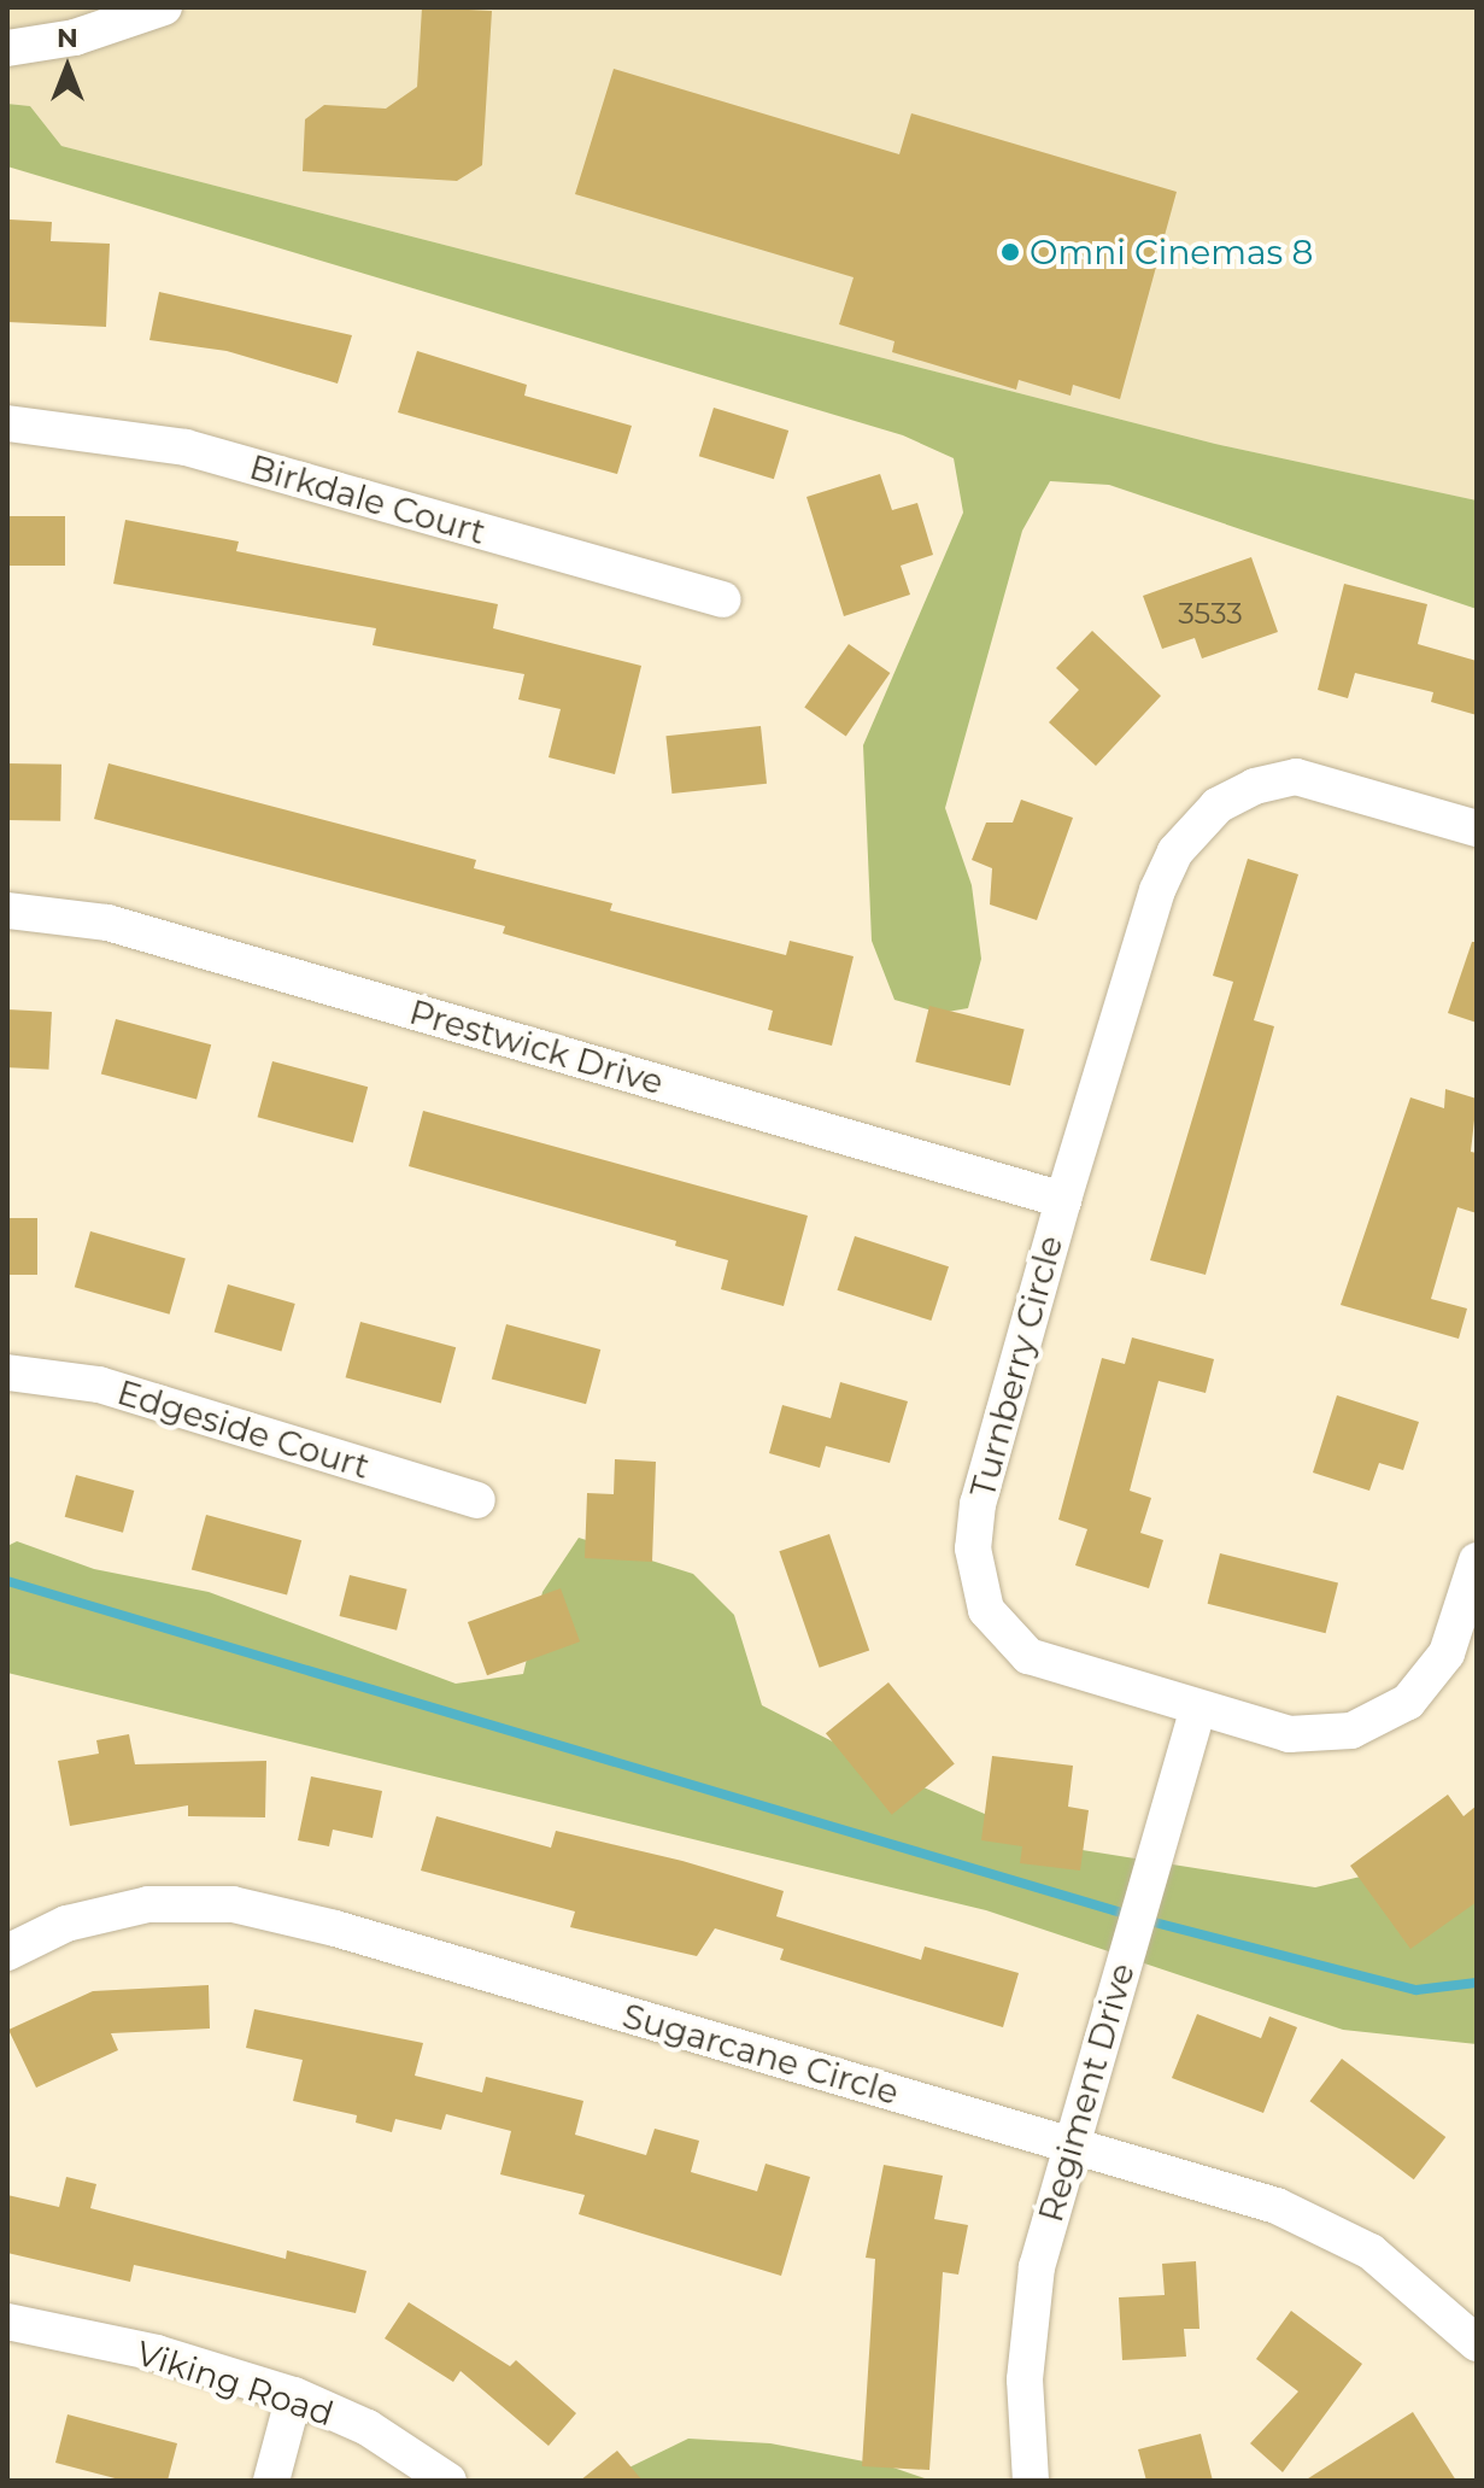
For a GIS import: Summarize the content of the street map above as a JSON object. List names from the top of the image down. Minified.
{"streets":{"street":["Birkdale Court","Prestwick Drive","Turnberry Circle","Edgeside Court","Sugarcane Circle","Regiment Drive","Viking Road"]},"crossings":[["Prestwick Drive","Turnberry Circle"],["Turnberry Circle","Regiment Drive"],["Sugarcane Circle","Regiment Drive"]],"places":["Omni Cinemas 8"],"house_numbers":["3533"],"north":"top"}
